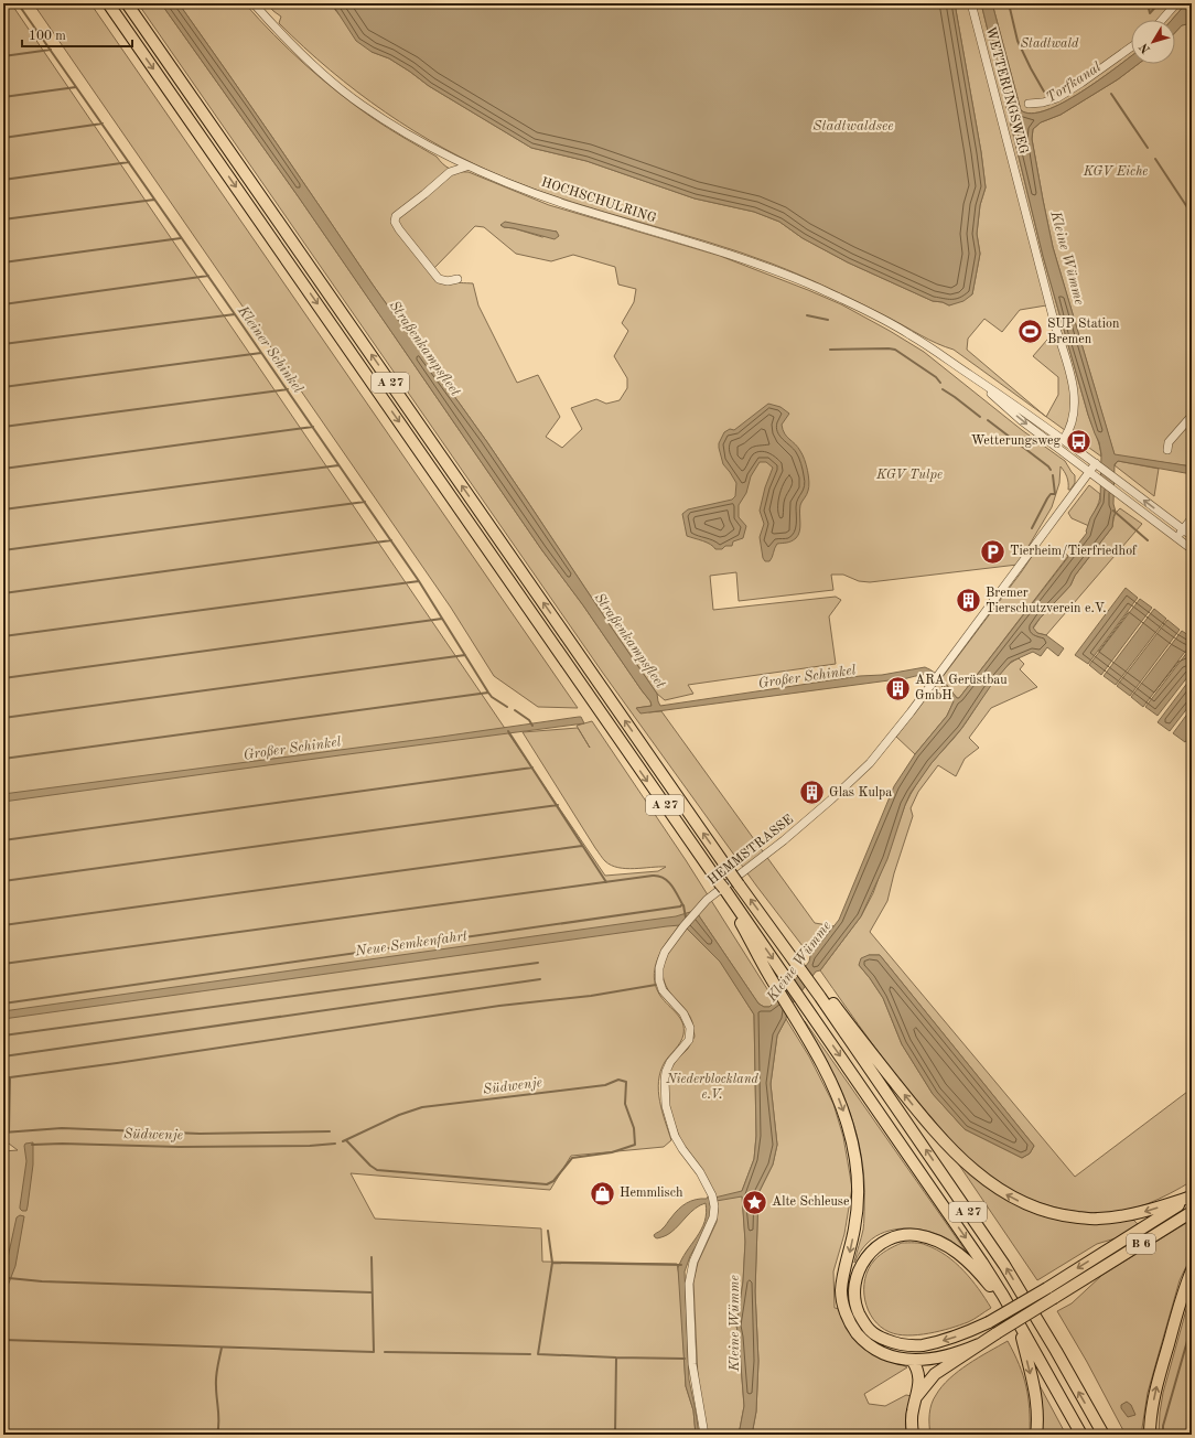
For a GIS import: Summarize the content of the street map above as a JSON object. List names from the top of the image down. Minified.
{"streets":{"highway":["A 27","B 6"],"street":["WETTERUNGSWEG","HOCHSCHULRING","HEMMSTRASSE"]},"crossings":[["WETTERUNGSWEG","HOCHSCHULRING"],["HOCHSCHULRING","HEMMSTRASSE"]],"water":["Torfkanal","Stadtwaldsee","Kleine Wümme","Straßenkampsfleet","Kleiner Schinkel","Großer Schinkel","Neue Semkenfahrt","Südwenje"],"parks":["Stadtwald","KGV Eiche","KGV Tulpe","Niederblockland e.V."],"places":{"sports":["SUP Station Bremen"],"bus stop":["Wetterungsweg"],"parking":["Tierheim/Tierfriedhof"],"building":["Bremer Tierschutzverein e.V.","ARA Gerüstbau GmbH","Glas Kulpa"],"shop":["Hemmlisch"],"place":["Alte Schleuse"]},"scale_bar":"100 m","north":"bottom left"}
